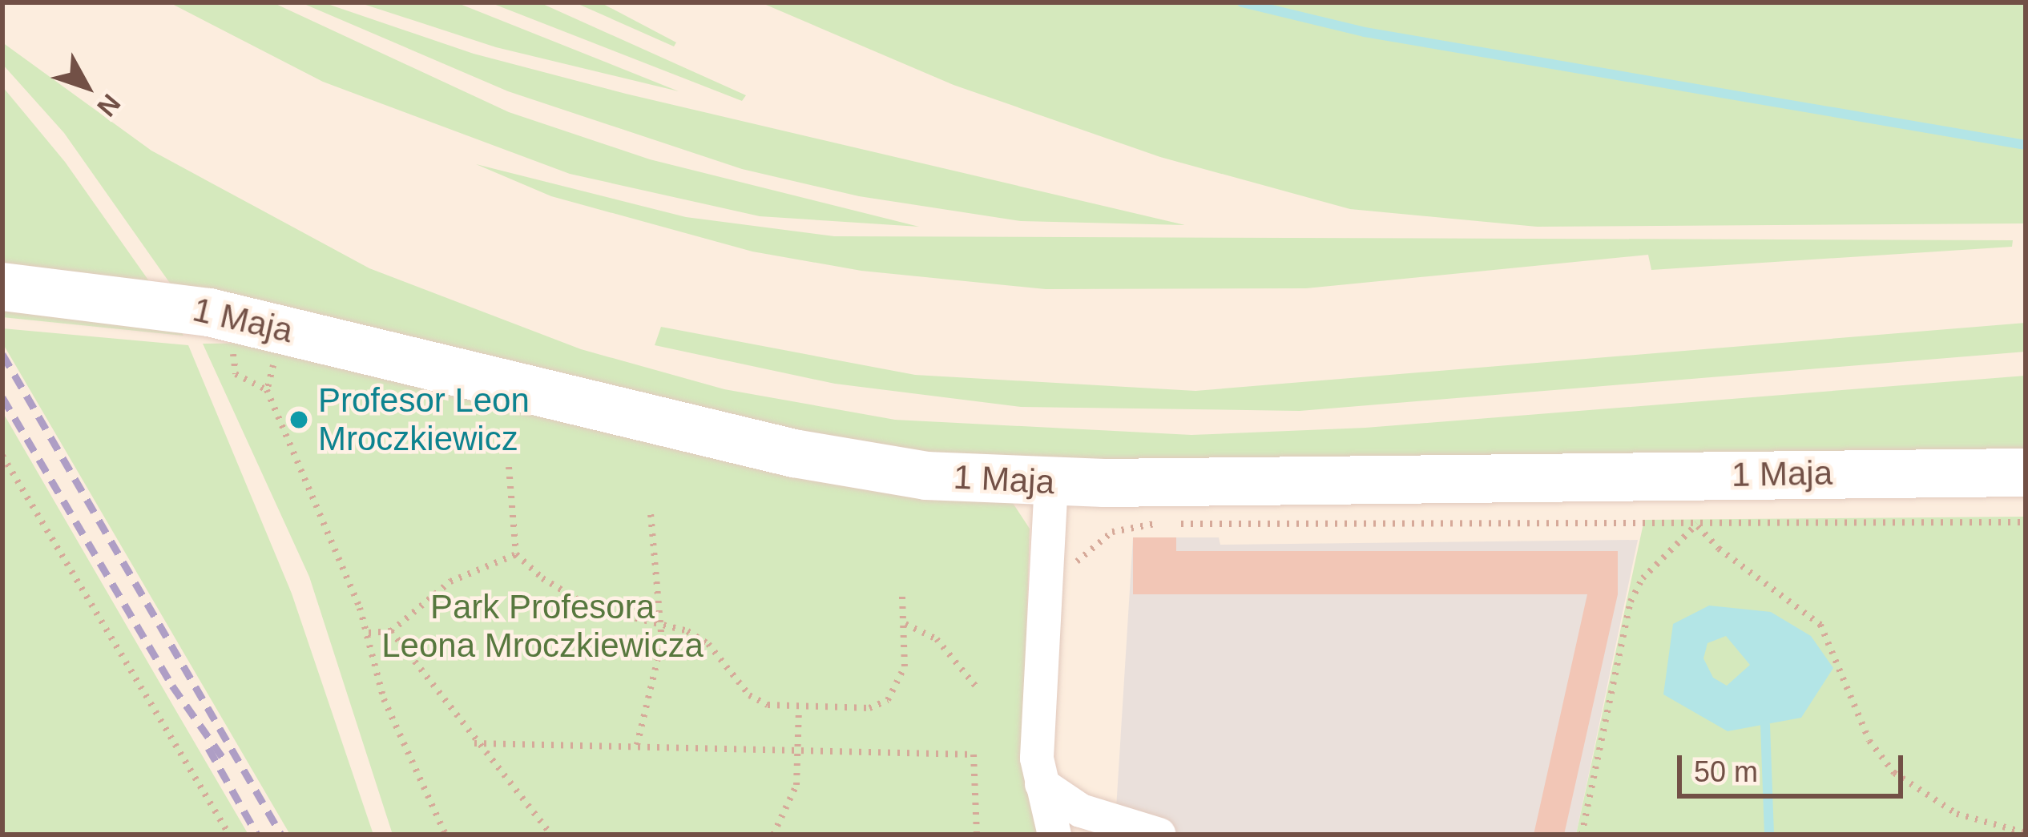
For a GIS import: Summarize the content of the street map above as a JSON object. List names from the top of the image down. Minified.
{"streets":{"street":["1 Maja"]},"parks":["Park Profesora Leona Mroczkiewicza"],"places":["Profesor Leon Mroczkiewicz"],"scale_bar":"50 m","north":"bottom right"}
